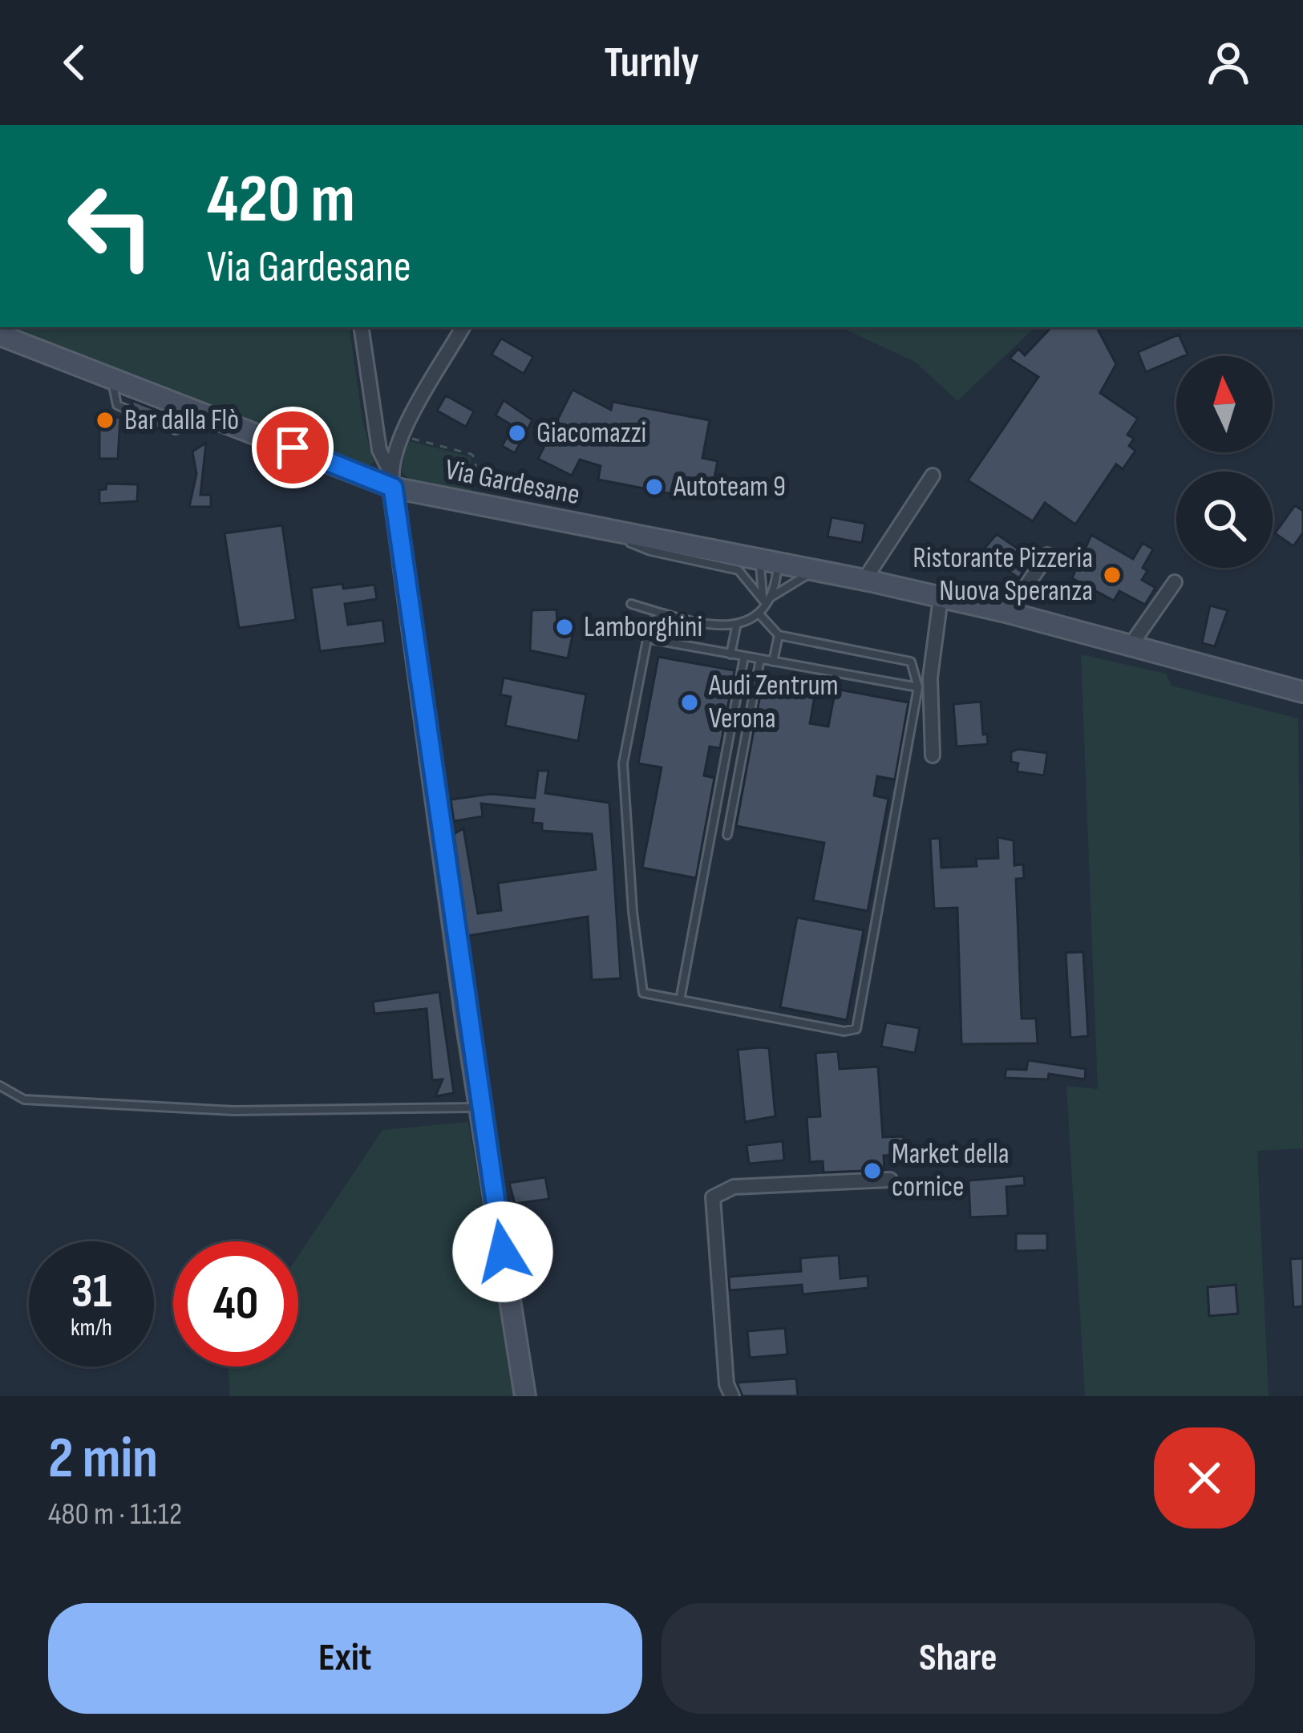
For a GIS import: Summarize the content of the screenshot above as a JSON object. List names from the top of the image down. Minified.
{"streets":{"main road":["Via Gardesane"]},"places":["Bar dalla Flò","Giacomazzi","Autoteam 9","Ristorante Pizzeria Nuova Speranza","Lamborghini","Audi Zentrum Verona","Market della cornice"],"north":"top","page":{"header":"Turnly","turn":["420 m","Via Gardesane"],"speed":"31 km/h","limit":"40","heading":["2 min","480 m · 11:12"],"buttons":["Exit","Share"]}}
